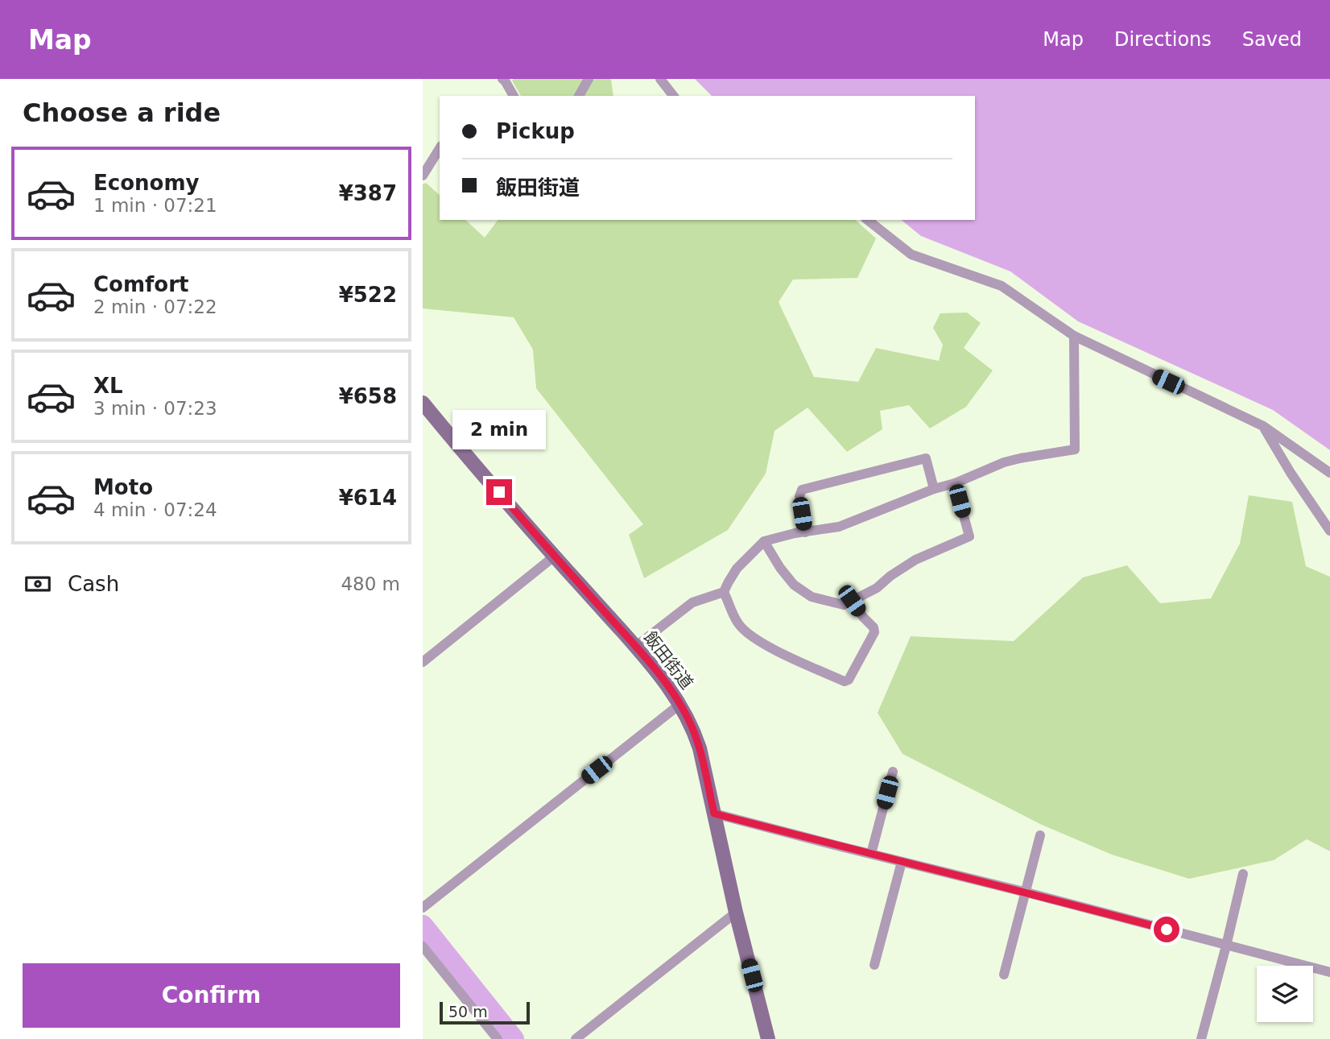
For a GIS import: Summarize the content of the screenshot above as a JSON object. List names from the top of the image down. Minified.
{"streets":{"main road":["飯田街道"]},"scale_bar":"50 m","page":{"header":"Map","nav":["Map","Directions","Saved"],"heading":"Choose a ride","banner":["Pickup","飯田街道"],"list":[{"name":"Economy","note":"1 min · 07:21","value":"¥387"},{"name":"Comfort","note":"2 min · 07:22","value":"¥522"},{"name":"XL","note":"3 min · 07:23","value":"¥658"},{"name":"Moto","note":"4 min · 07:24","value":"¥614"}],"bubble":"2 min","pay":["Cash","480 m"],"buttons":"Confirm","scale":"50 m"}}
